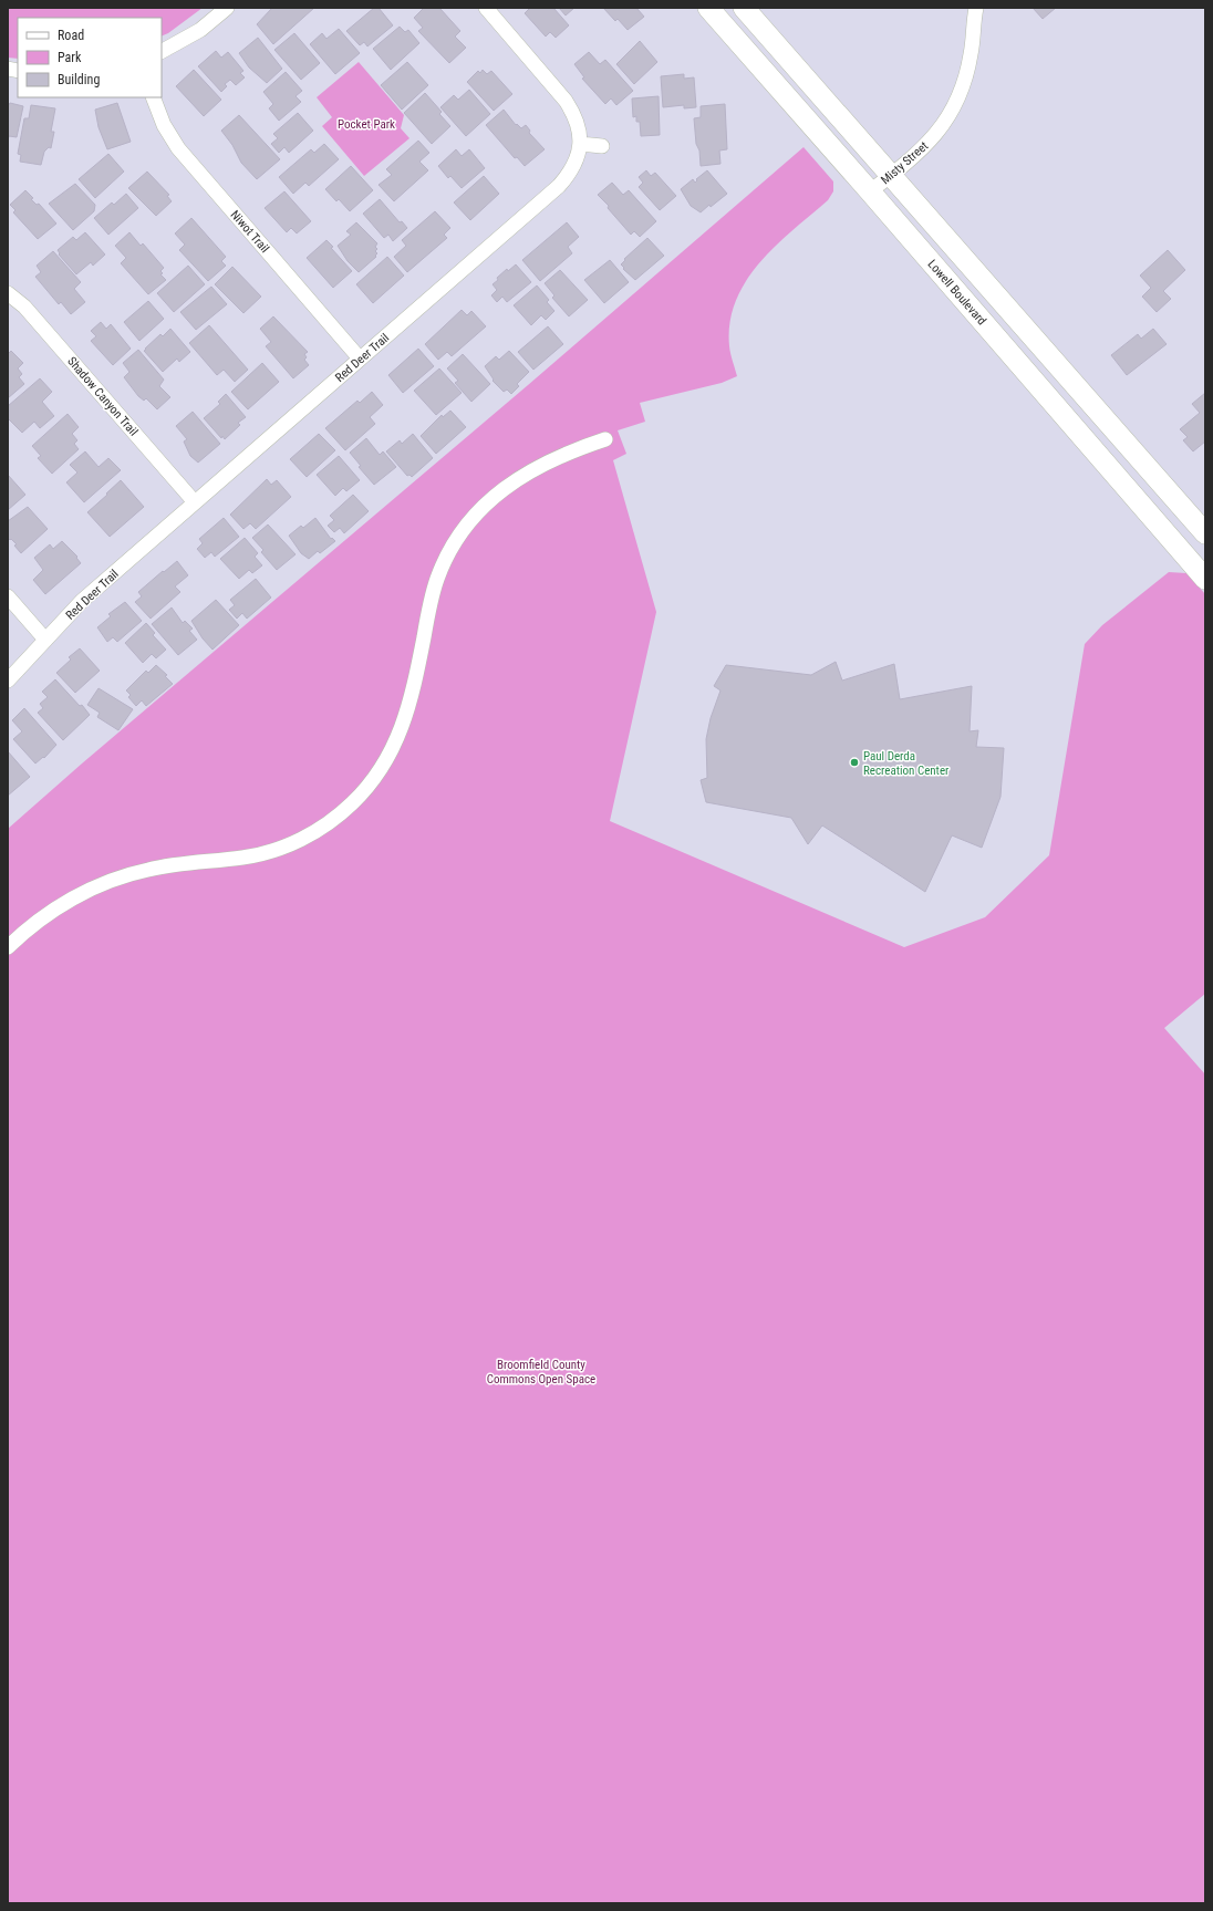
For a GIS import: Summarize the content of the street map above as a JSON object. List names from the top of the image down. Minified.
{"streets":{"main road":["Lowell Boulevard"],"street":["Misty Street","Niwot Trail","Red Deer Trail","Shadow Canyon Trail"]},"crossings":[["Misty Street","Lowell Boulevard"],["Niwot Trail","Red Deer Trail"],["Red Deer Trail","Shadow Canyon Trail"]],"parks":["Pocket Park","Broomfield County Commons Open Space"],"places":["Paul Derda Recreation Center"],"legend":["Road","Park","Building"]}
